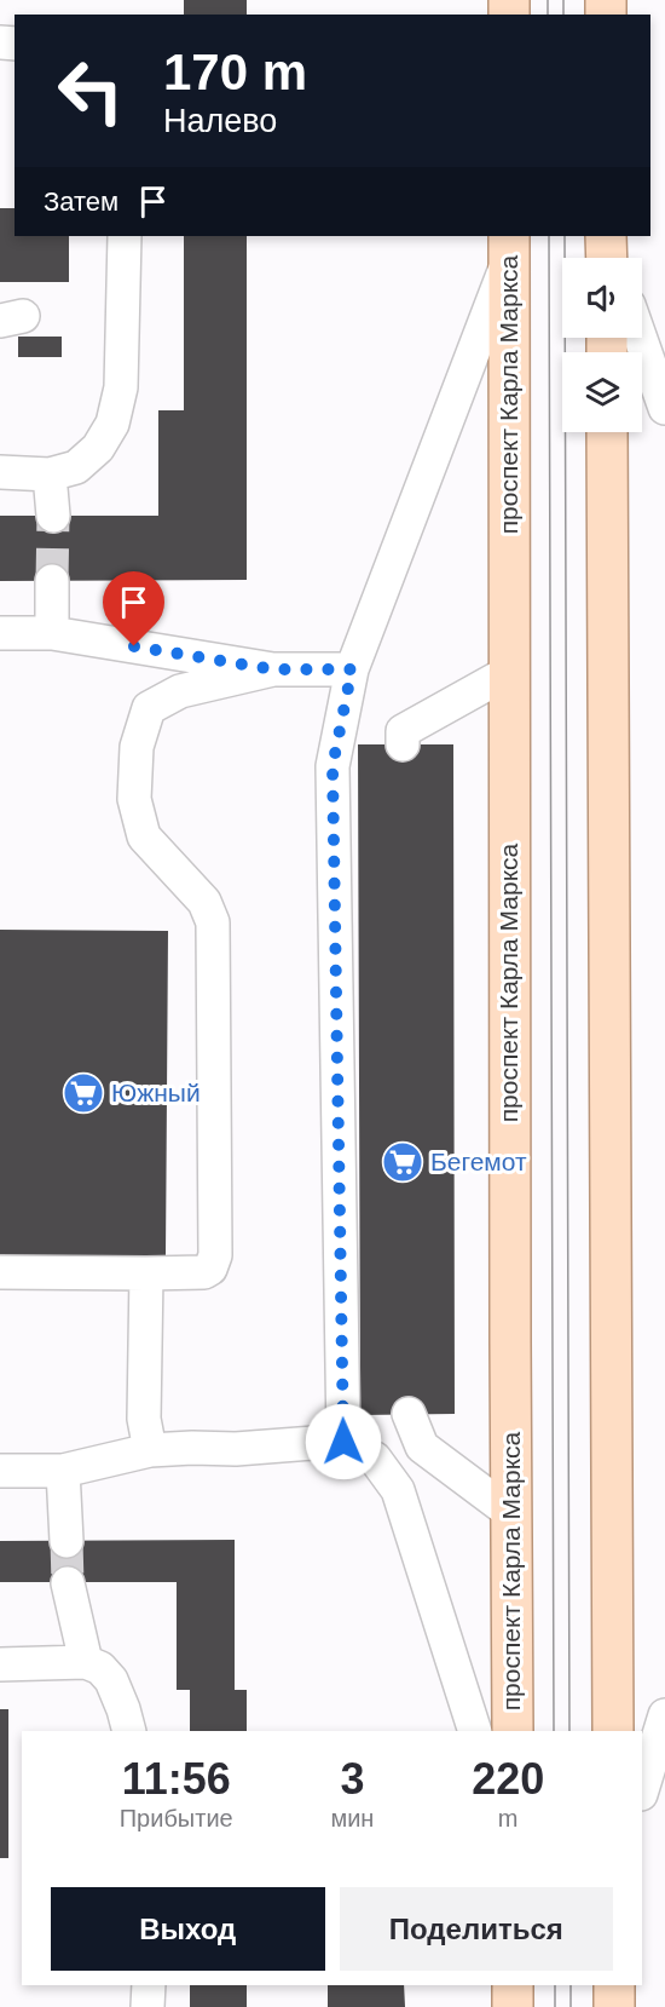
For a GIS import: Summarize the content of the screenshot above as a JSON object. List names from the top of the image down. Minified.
{"streets":{"main road":["проспект Карла Маркса"]},"places":{"supermarket":["Южный","Бегемот"]},"page":{"turn":["170 m","Налево"],"then":"Затем","eta":["11:56","Прибытие","3","мин","220","m"],"buttons":["Выход","Поделиться"]}}
